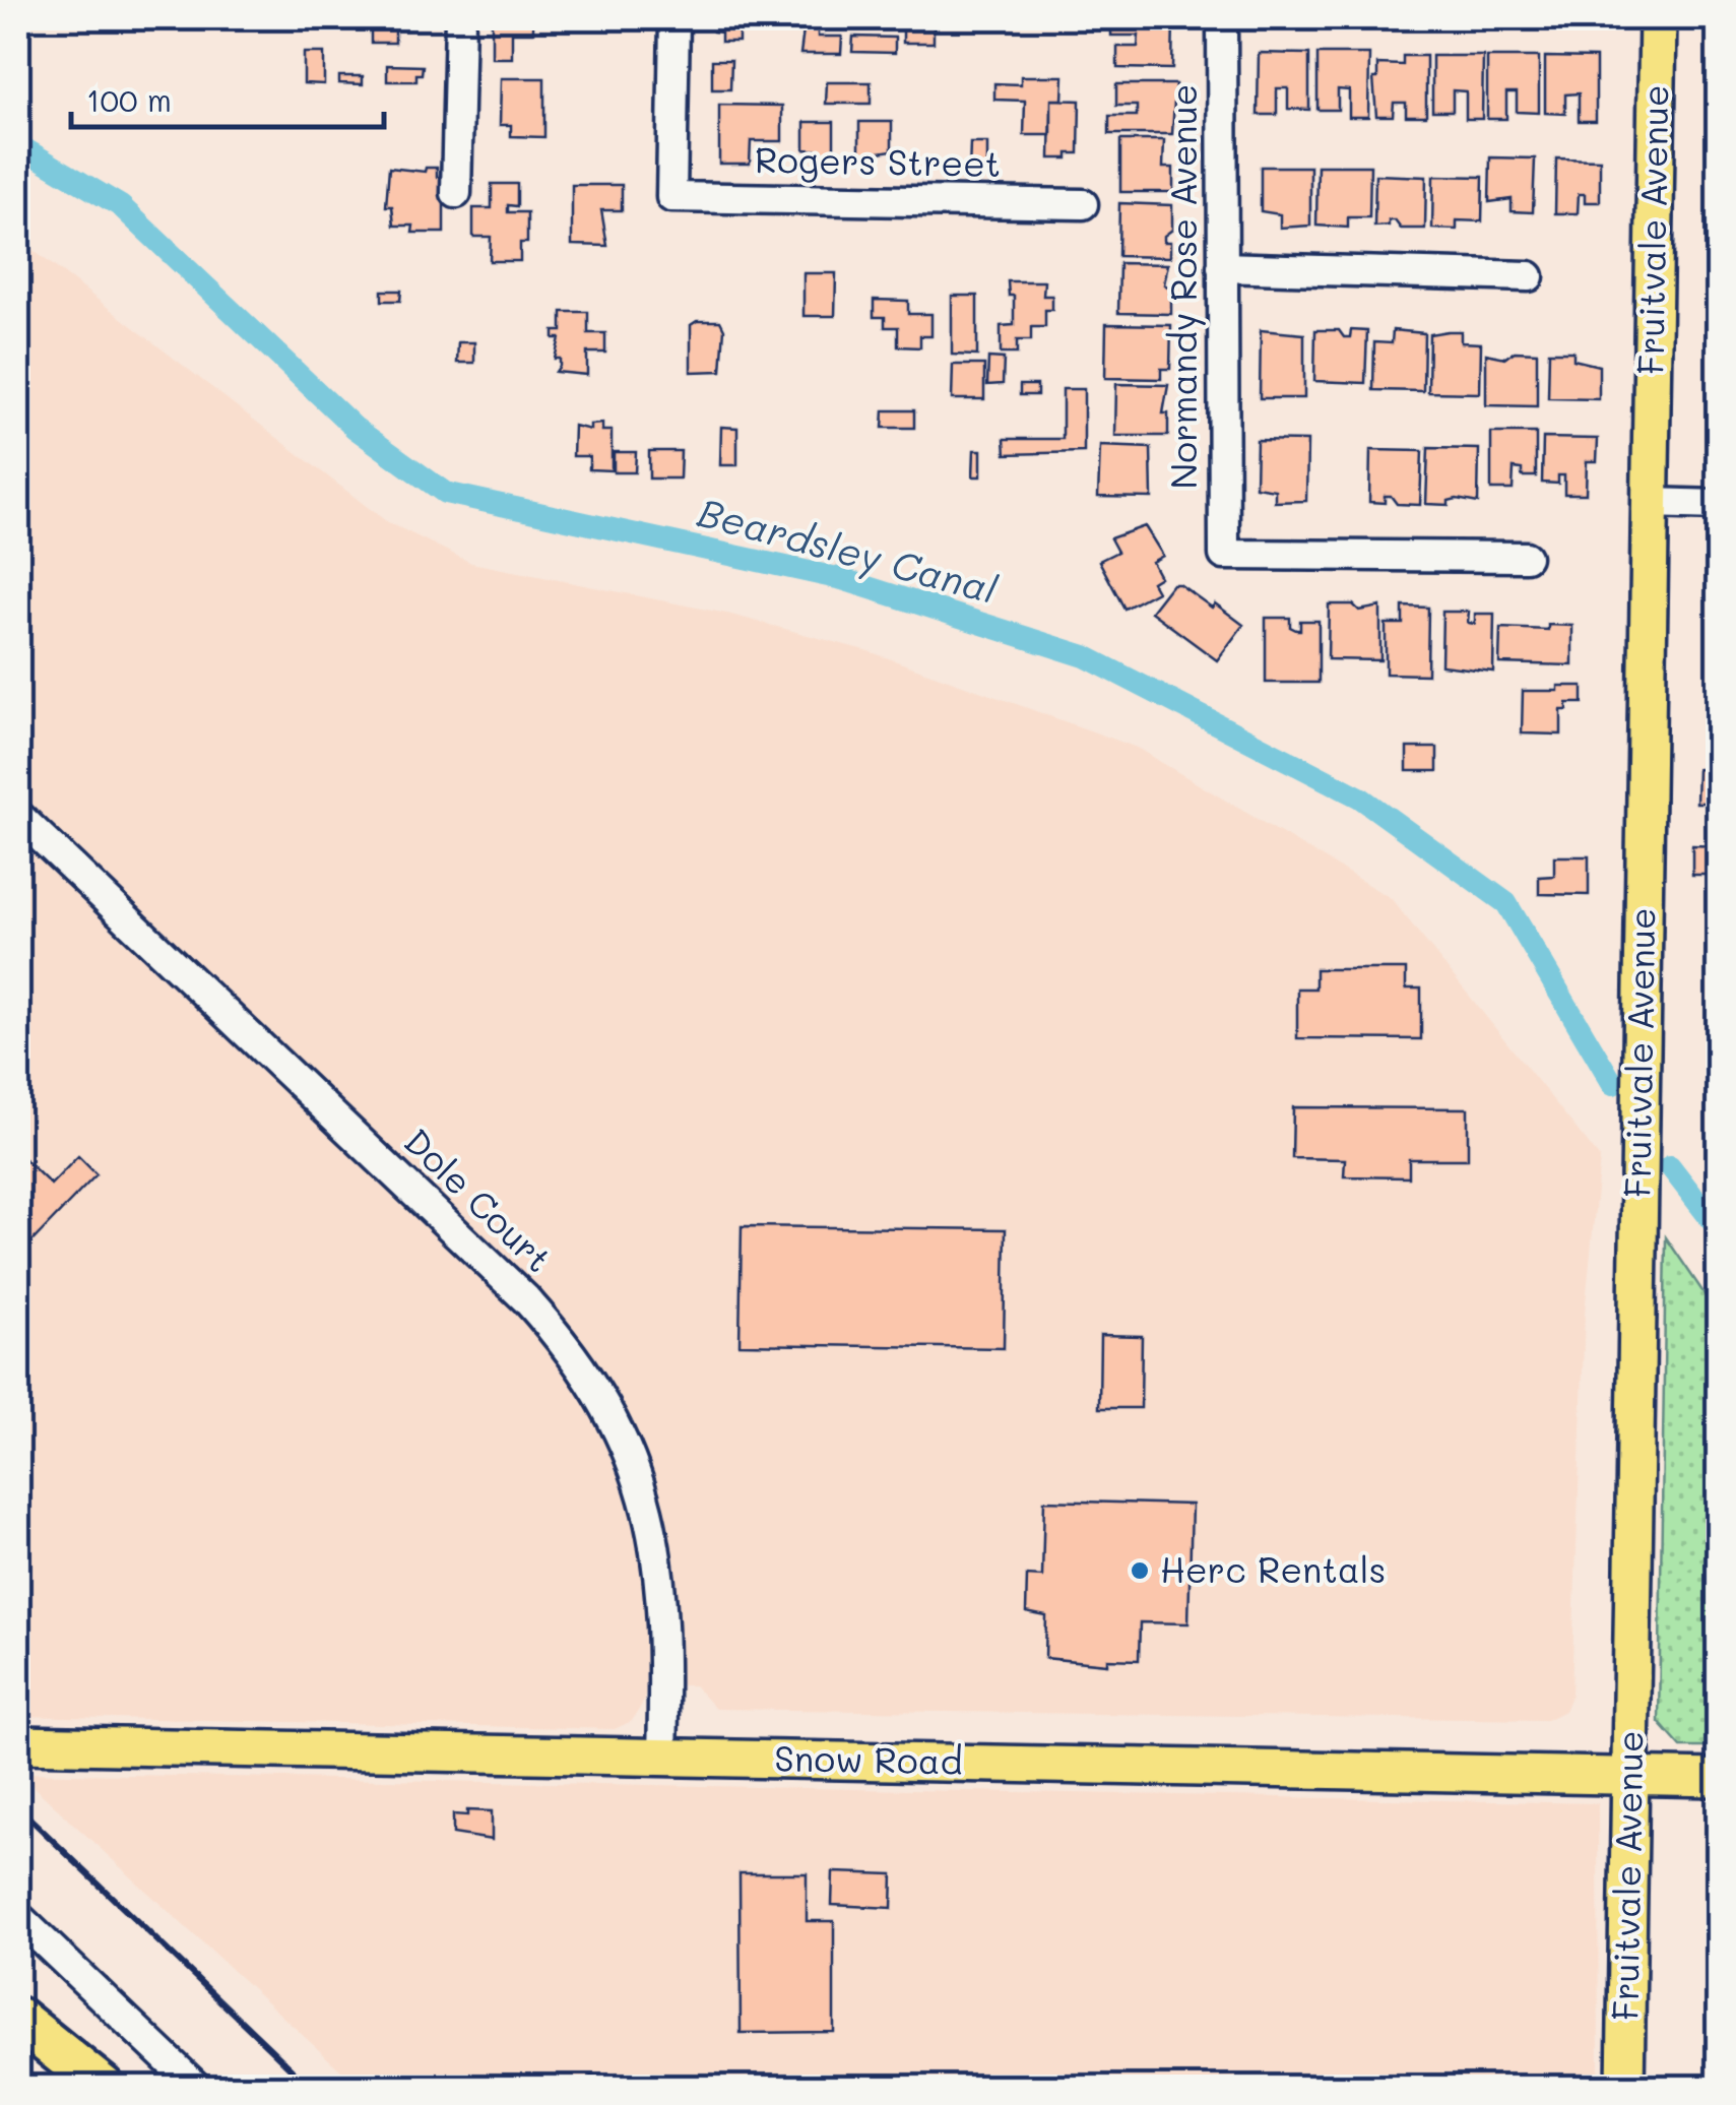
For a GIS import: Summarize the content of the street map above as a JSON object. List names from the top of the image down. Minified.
{"streets":{"main road":["Fruitvale Avenue","Snow Road"],"street":["Rogers Street","Normandy Rose Avenue","Dole Court"]},"crossings":[["Fruitvale Avenue","Snow Road"],["Dole Court","Snow Road"]],"water":["Beardsley Canal"],"places":["Herc Rentals"],"scale_bar":"100 m"}
